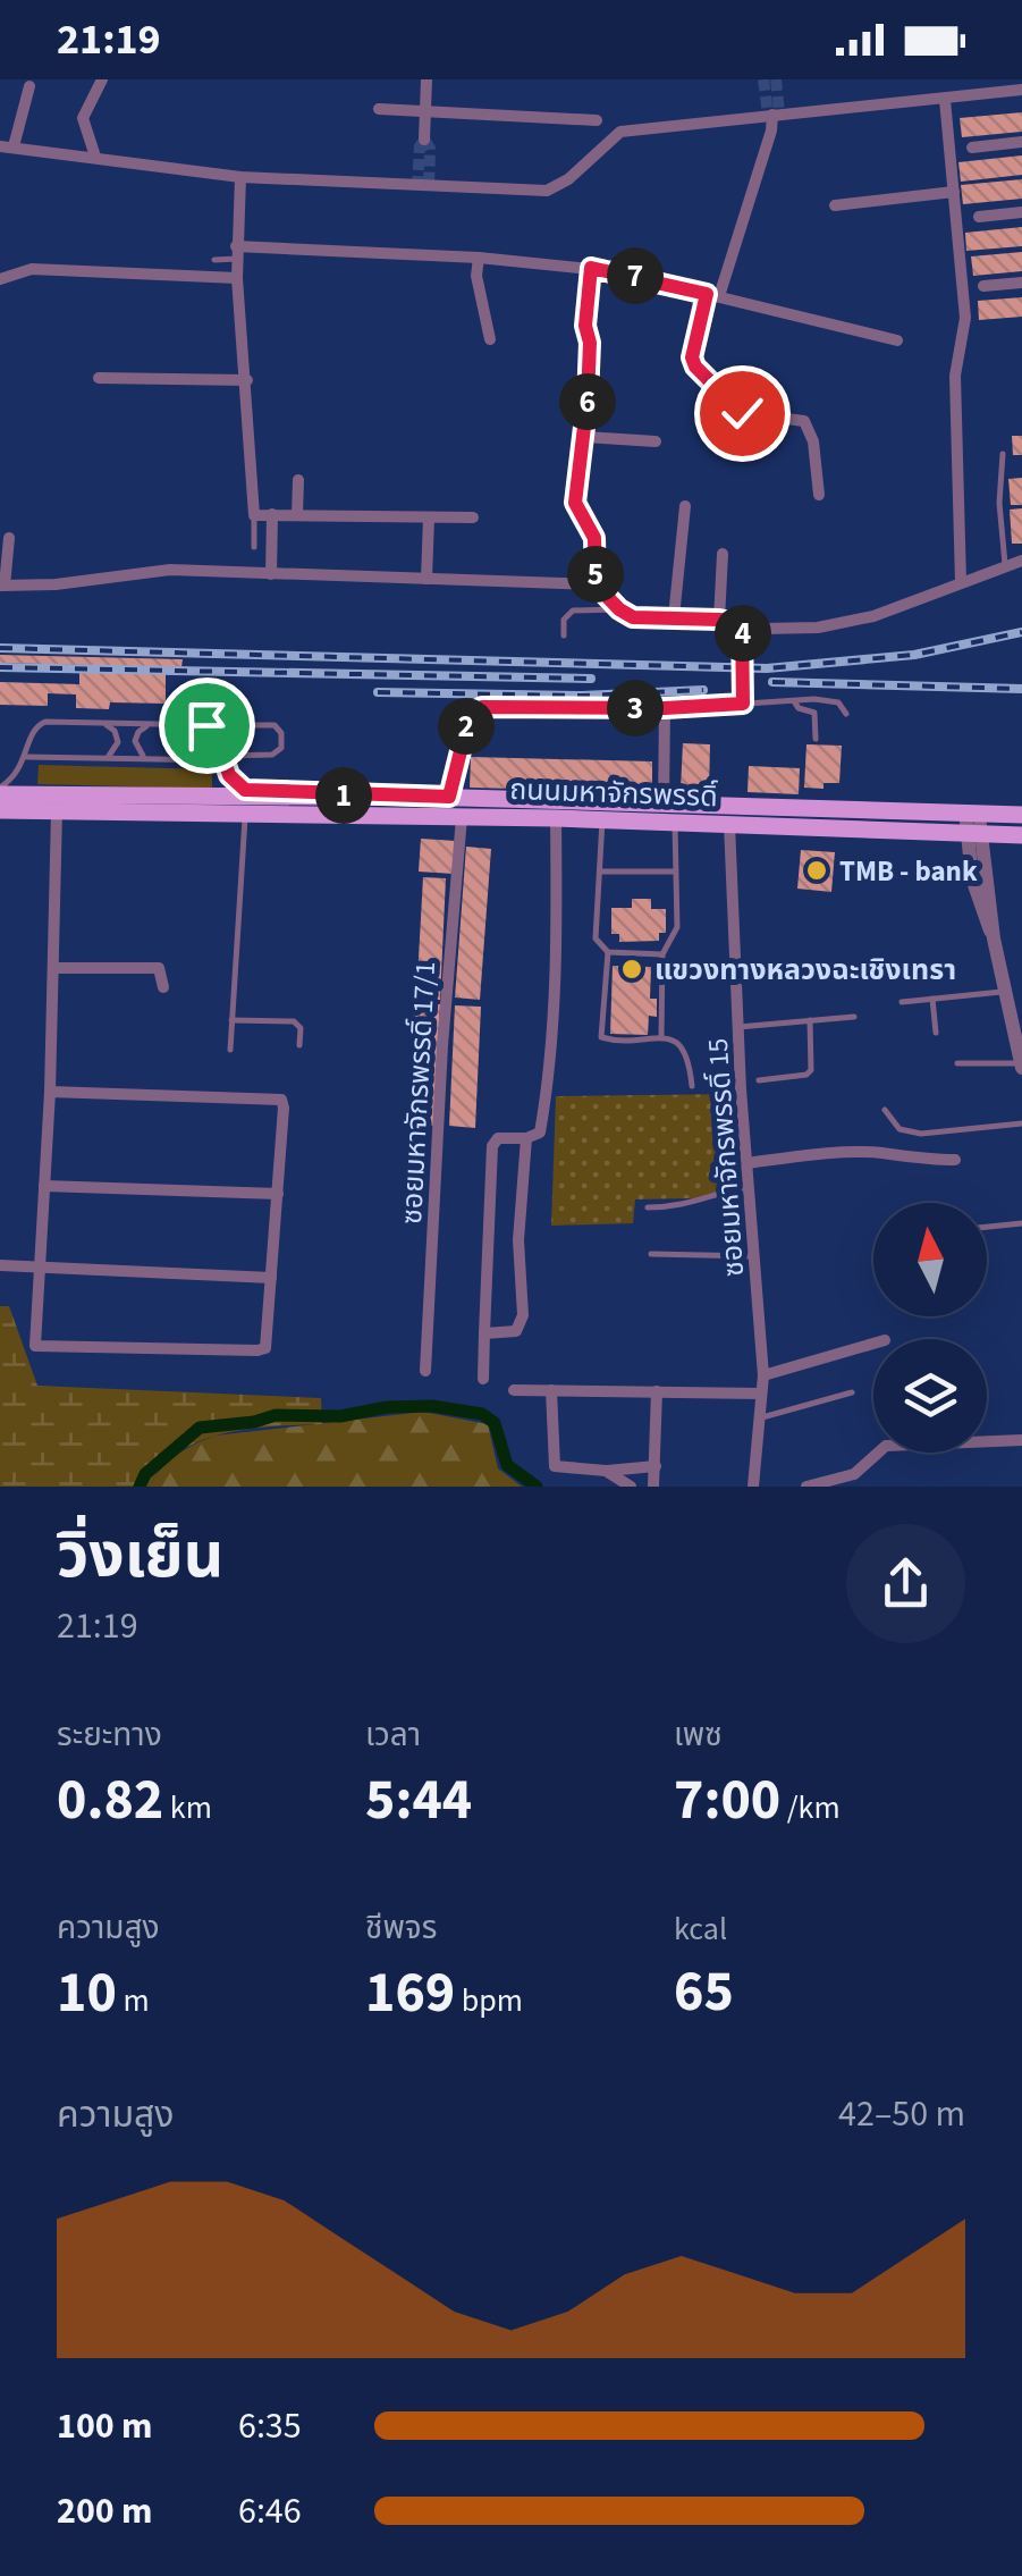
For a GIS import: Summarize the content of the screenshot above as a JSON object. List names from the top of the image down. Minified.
{"streets":{"main road":["ถนนมหาจักรพรรดิ์"],"street":["ซอยมหาจักรพรรดิ์ 17/1","ซอยมหาจักรพรรดิ์ 15"]},"crossings":[["ถนนมหาจักรพรรดิ์","ซอยมหาจักรพรรดิ์ 17/1"],["ถนนมหาจักรพรรดิ์","ซอยมหาจักรพรรดิ์ 15"]],"places":["TMB - bank","แขวงทางหลวงฉะเชิงเทรา"],"north":"top","page":{"status":"21:19","pins":["7","6","5","4","3","2","1"],"heading":["วิ่งเย็น","21:19"],"stats":[["ระยะทาง","0.82 km"],["เวลา","5:44"],["เพซ","7:00 /km"],["ความสูง","10 m"],["ชีพจร","169 bpm"],["kcal","65"]],"chart":["ความสูง","42–50 m"],"list":[{"name":"100 m","note":"6:35"},{"name":"200 m","note":"6:46"}]}}
